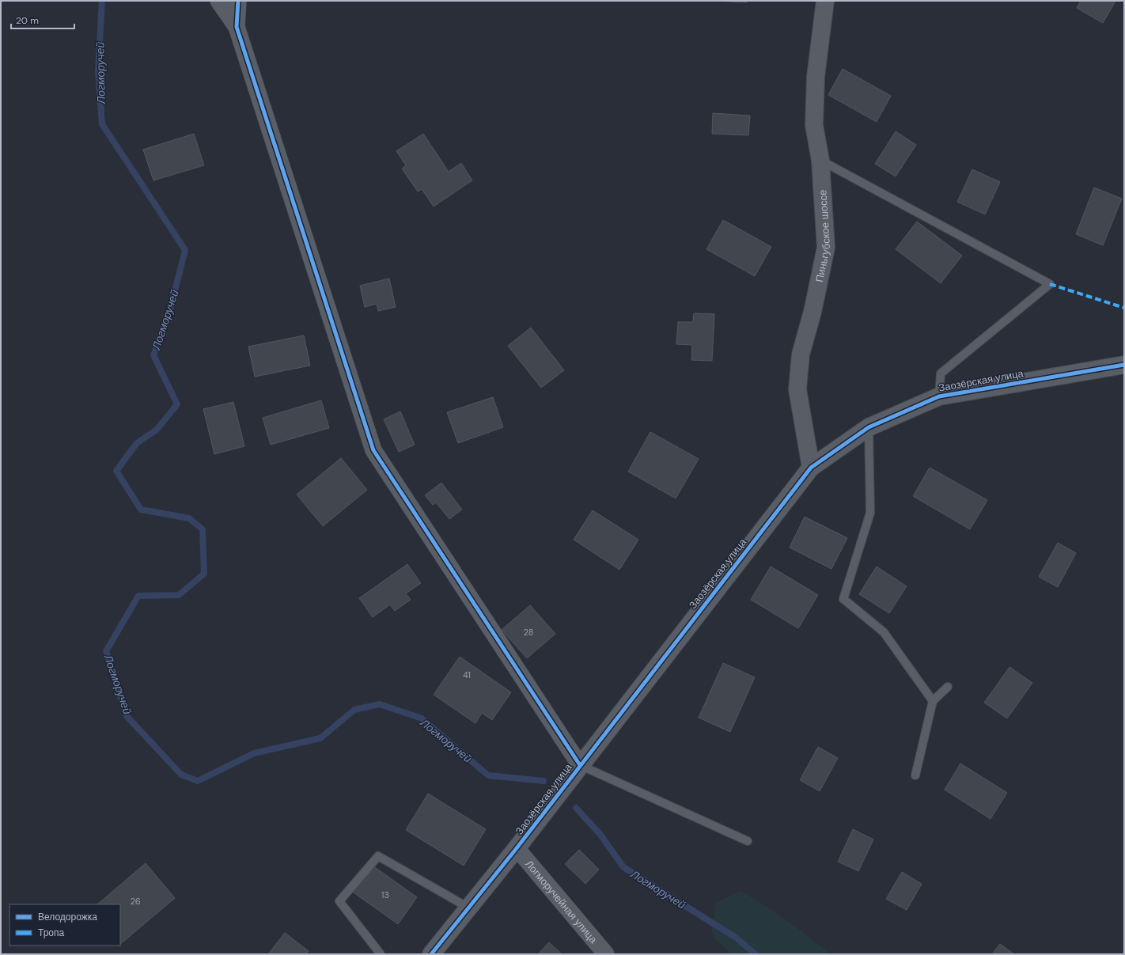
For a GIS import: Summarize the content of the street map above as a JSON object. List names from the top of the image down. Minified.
{"streets":{"street":["Пиньгубское шоссе","Заозёрская улица","Логморучейная улица"]},"crossings":[["Пиньгубское шоссе","Заозёрская улица"],["Заозёрская улица","Логморучейная улица"]],"water":["Логморучей"],"house_numbers":["28","41","13","26"],"legend":["Велодорожка","Тропа"],"scale_bar":"20 m"}
